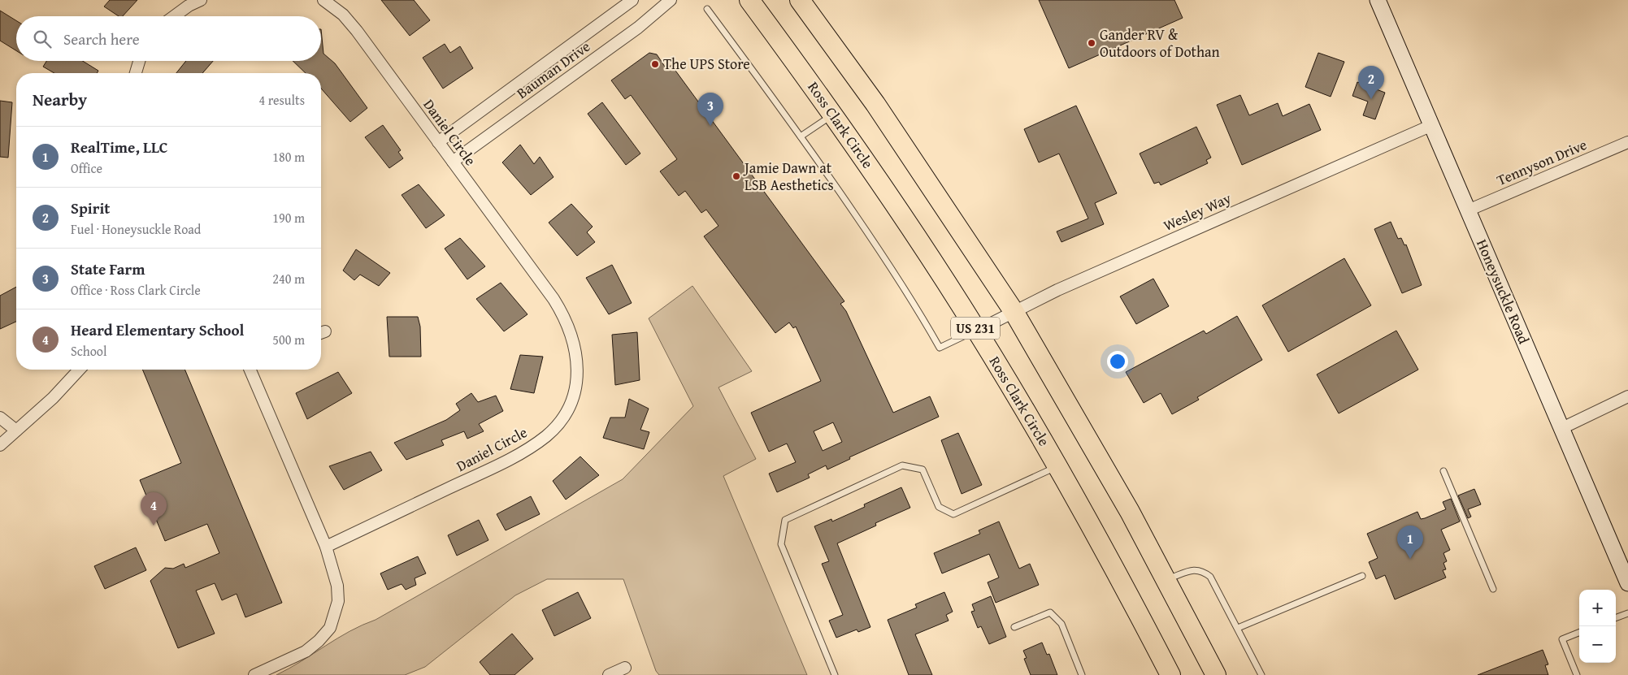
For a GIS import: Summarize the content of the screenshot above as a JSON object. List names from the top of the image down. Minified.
{"streets":{"highway":["Ross Clark Circle","US 231"],"main road":["Honeysuckle Road"],"street":["Bauman Drive","Daniel Circle","Tennyson Drive","Wesley Way"]},"crossings":[["Bauman Drive","Daniel Circle"],["Ross Clark Circle","Wesley Way"],["Tennyson Drive","Honeysuckle Road"],["Wesley Way","Honeysuckle Road"],["Wesley Way","US 231"]],"places":["Gander RV & Outdoors of Dothan","The UPS Store","Jamie Dawn at LSB Aesthetics"],"page":{"search":"Search here","pins":["2","3","4","1"],"heading":["Nearby","4 results"],"list":[{"mark":"1","name":"RealTime, LLC","note":"Office","value":"180 m"},{"mark":"2","name":"Spirit","note":"Fuel · Honeysuckle Road","value":"190 m"},{"mark":"3","name":"State Farm","note":"Office · Ross Clark Circle","value":"240 m"},{"mark":"4","name":"Heard Elementary School","note":"School","value":"500 m"}],"map_buttons":["+","−"]}}
